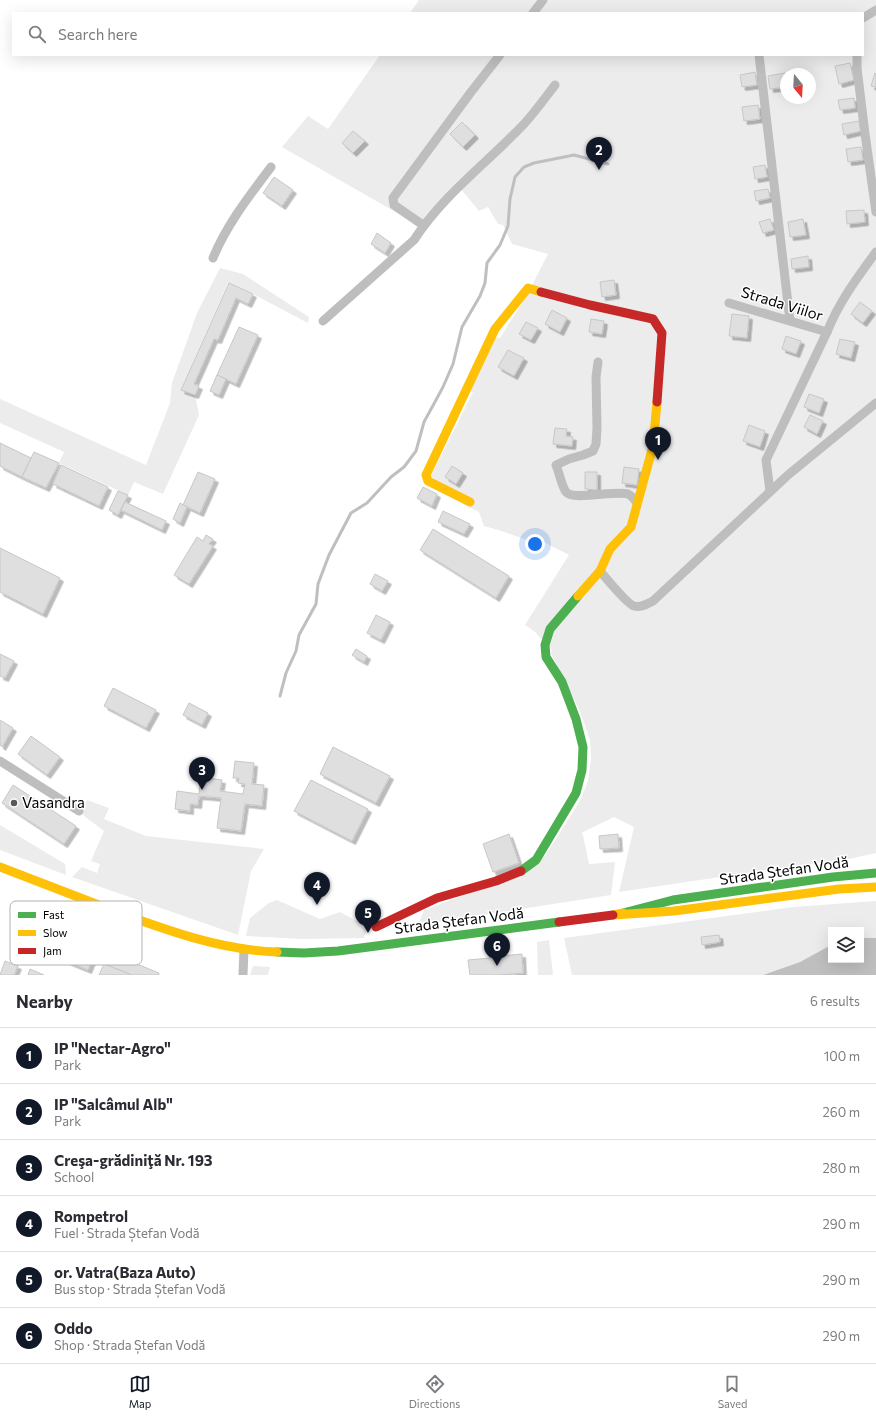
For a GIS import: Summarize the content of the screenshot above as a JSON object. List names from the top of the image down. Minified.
{"streets":{"main road":["Strada Ștefan Vodă"],"street":["Strada Viilor"]},"places":["Vasandra"],"legend":["Fast","Slow","Jam"],"north":"bottom","page":{"search":"Search here","pins":["2","1","3","4","5","6"],"heading":["Nearby","6 results"],"list":[{"mark":"1","name":"IP \"Nectar-Agro\"","note":"Park","value":"100 m"},{"mark":"2","name":"IP \"Salcâmul Alb\"","note":"Park","value":"260 m"},{"mark":"3","name":"Creşa-grădiniţă Nr. 193","note":"School","value":"280 m"},{"mark":"4","name":"Rompetrol","note":"Fuel · Strada Ștefan Vodă","value":"290 m"},{"mark":"5","name":"or. Vatra(Baza Auto)","note":"Bus stop · Strada Ștefan Vodă","value":"290 m"},{"mark":"6","name":"Oddo","note":"Shop · Strada Ștefan Vodă","value":"290 m"}],"nav":["Map","Directions","Saved"]}}
